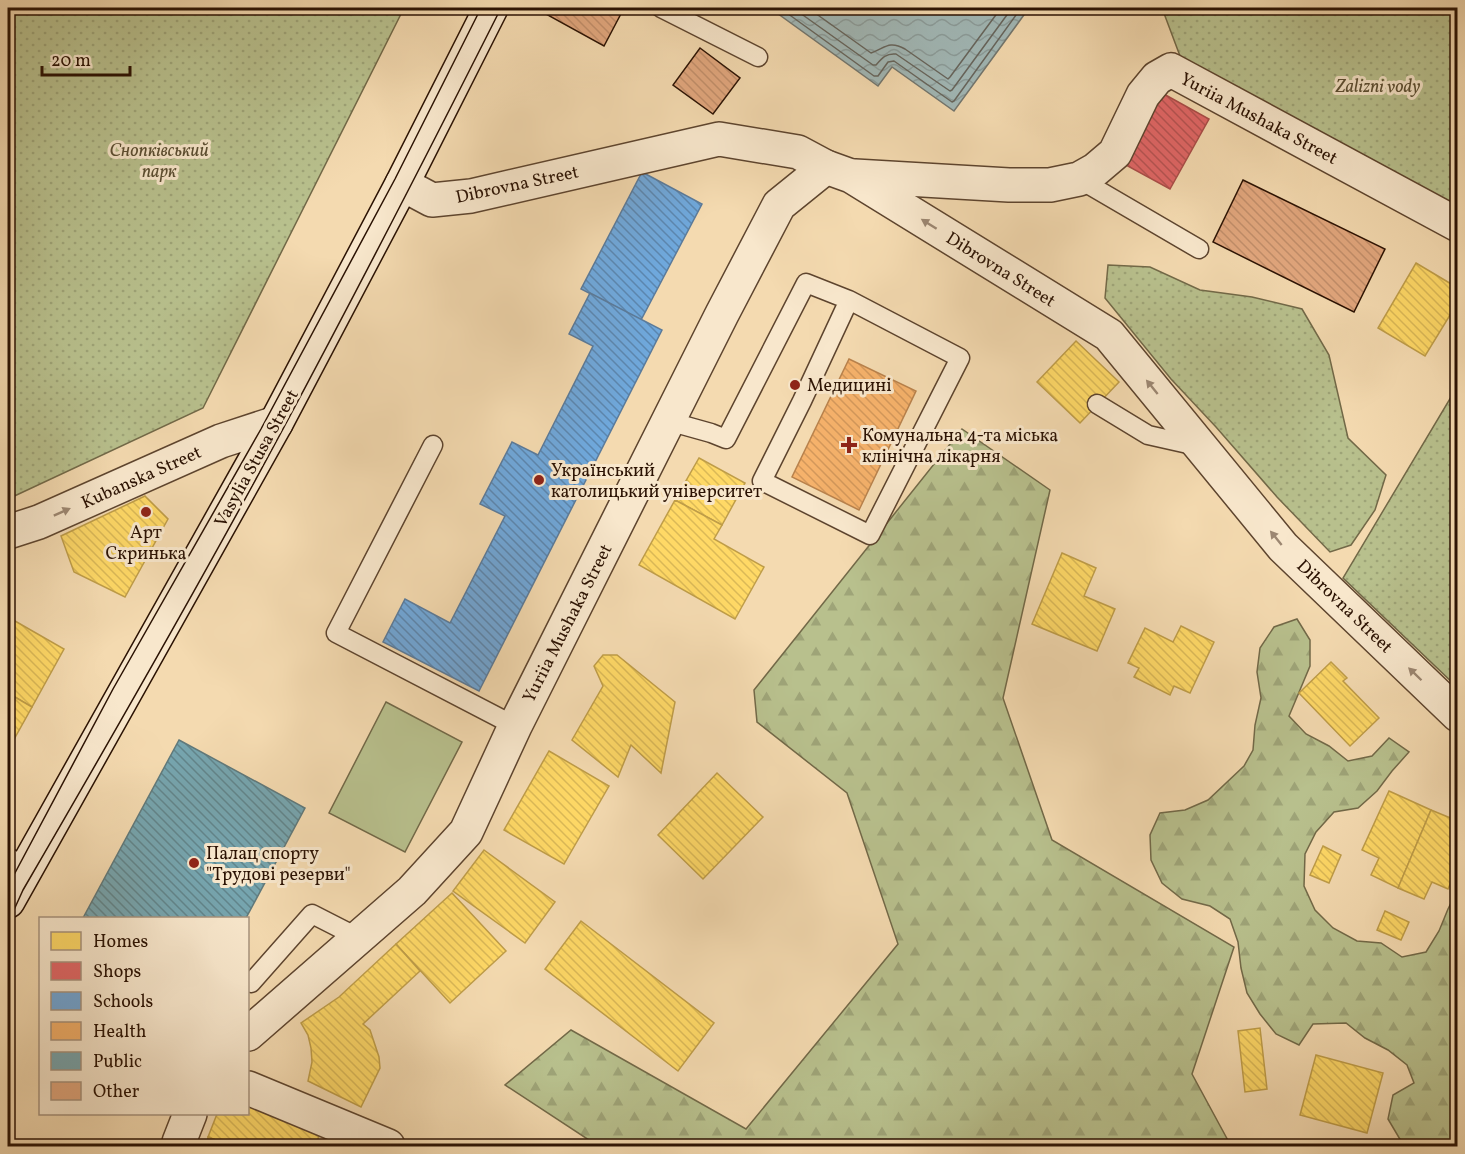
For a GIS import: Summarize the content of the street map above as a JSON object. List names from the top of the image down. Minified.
{"streets":{"street":["Yuriia Mushaka Street","Dibrovna Street","Vasylia Stusa Street","Kubanska Street"]},"crossings":[["Yuriia Mushaka Street","Dibrovna Street"],["Dibrovna Street","Vasylia Stusa Street"],["Vasylia Stusa Street","Kubanska Street"]],"one_way":["Dibrovna Street","Kubanska Street"],"parks":["Zalizni vody","Снопківський парк"],"places":{"other":["Медицині","Український католицький університет","Арт Скринька","Палац спорту \"Трудові резерви\""],"health":["Комунальна 4-та міська клінічна лікарня"]},"legend":["Homes","Shops","Schools","Health","Public","Other"],"scale_bar":"20 m"}
